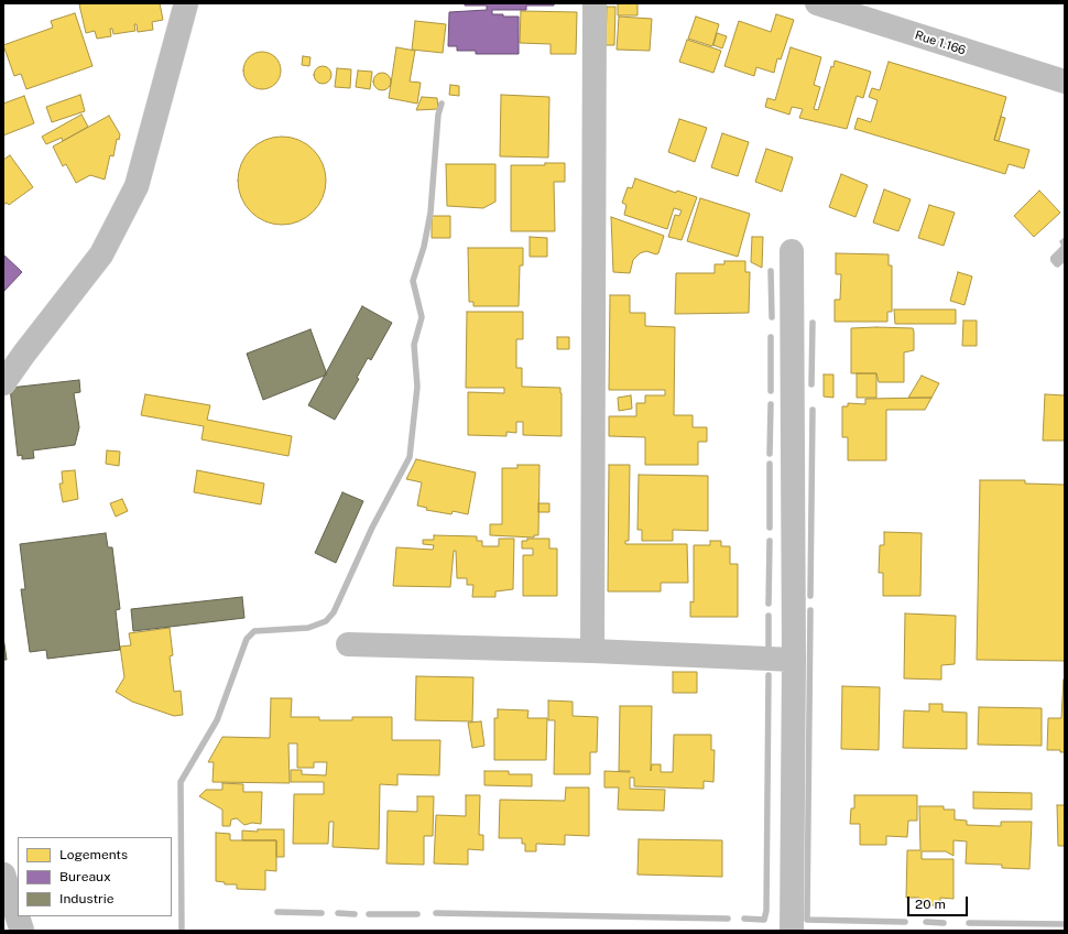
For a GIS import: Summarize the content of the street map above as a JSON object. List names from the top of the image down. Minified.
{"streets":{"street":["Rue 1.166"]},"legend":["Logements","Bureaux","Industrie"],"scale_bar":"20 m"}
